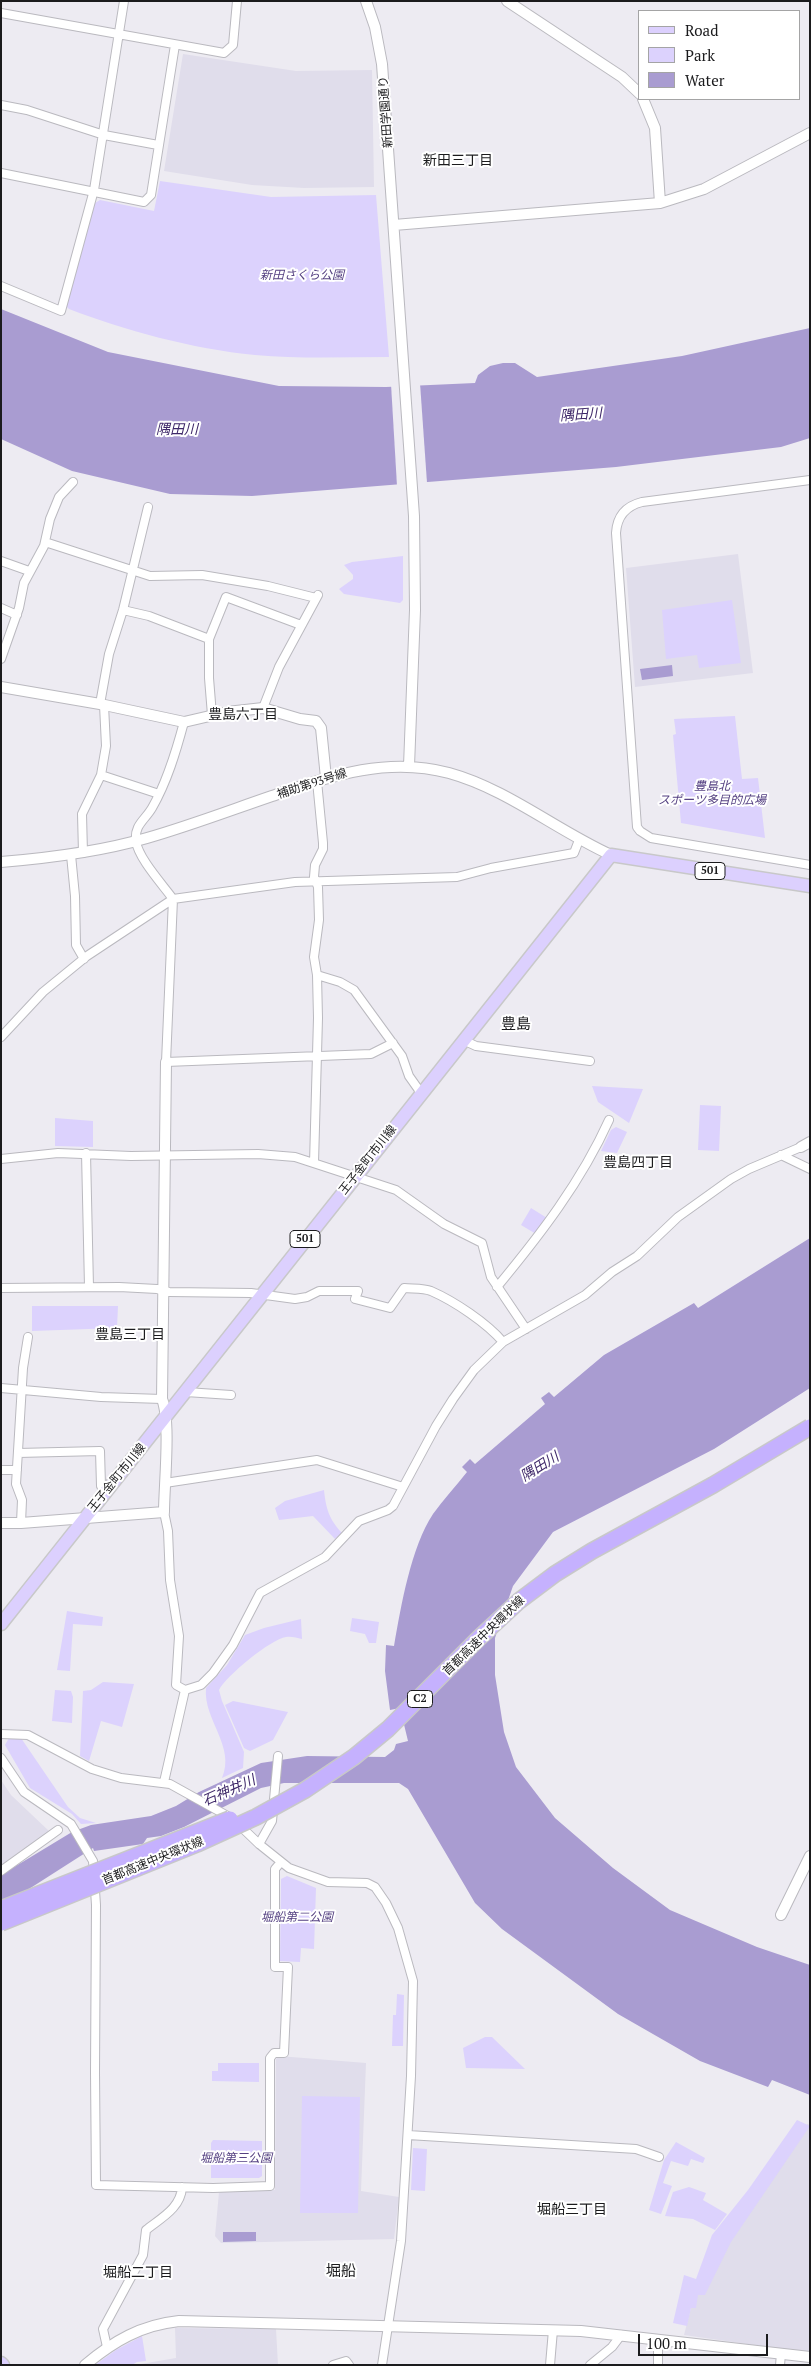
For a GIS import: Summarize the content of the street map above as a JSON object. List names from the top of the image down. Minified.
{"streets":{"highway":["首都高速中央環状線","C2"],"main road":["501","王子金町市川線"],"street":["新田学園通り","補助第93号線"]},"crossings":[["新田学園通り","補助第93号線"],["補助第93号線","501"],["補助第93号線","王子金町市川線"],["501","王子金町市川線"],["首都高速中央環状線","C2"]],"districts":["新田三丁目","豊島六丁目","豊島","豊島四丁目","豊島三丁目","堀船三丁目","堀船","堀船二丁目"],"water":["隅田川","石神井川"],"parks":["新田さくら公園","豊島北 スポーツ多目的広場","堀船第二公園","堀船第三公園"],"legend":["Road","Park","Water"],"scale_bar":"100 m"}
